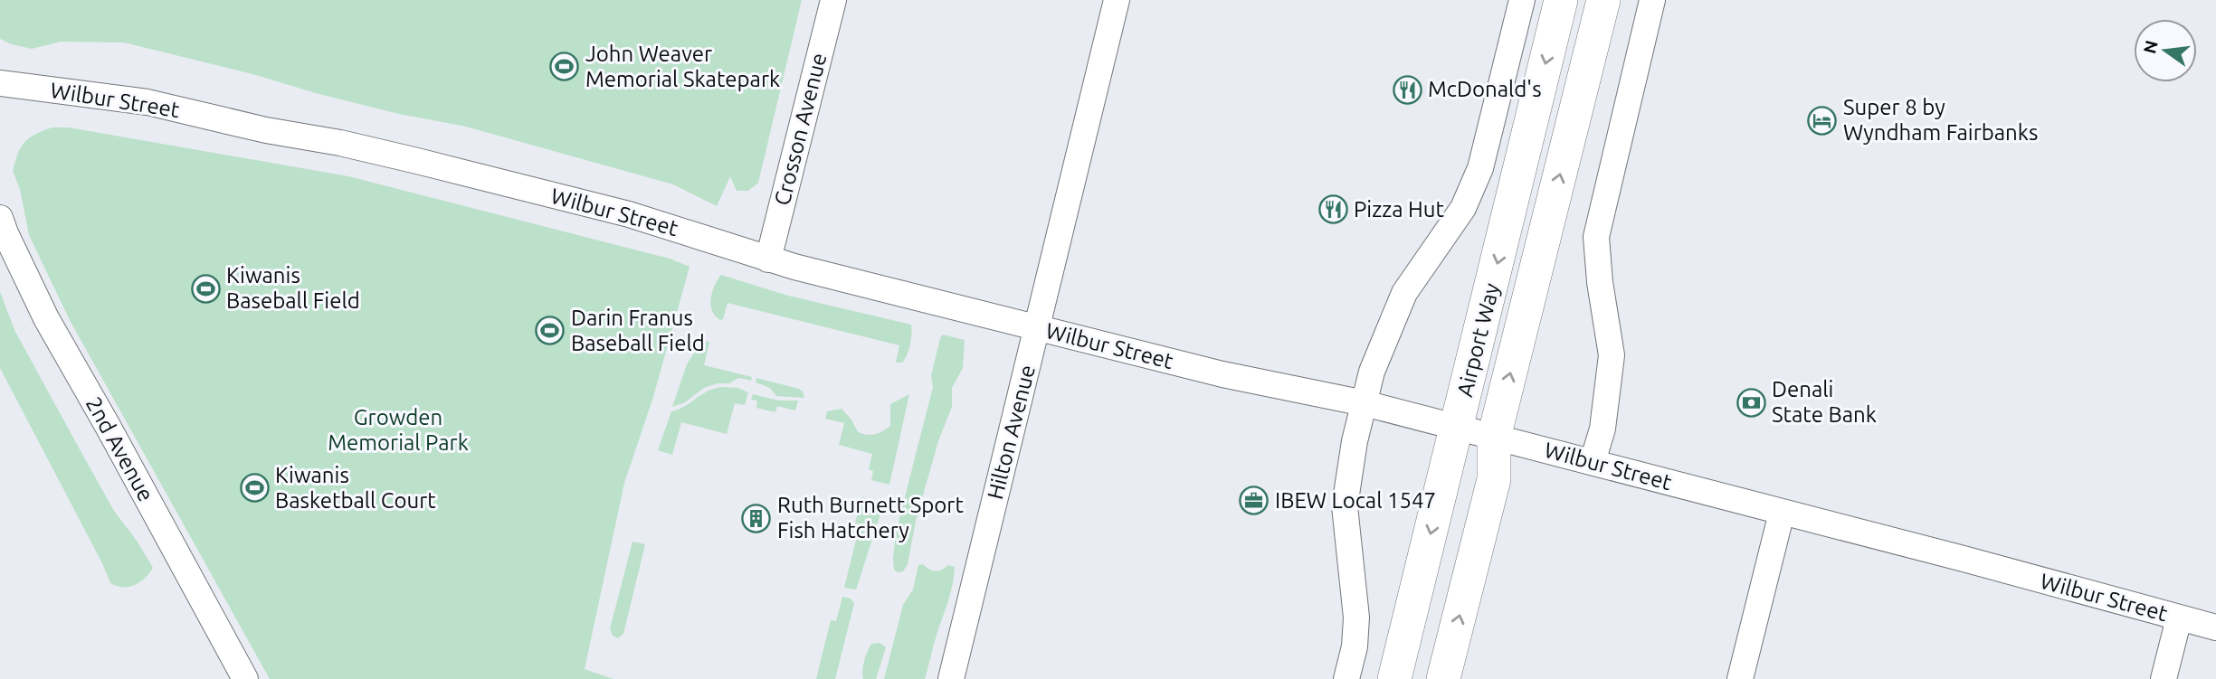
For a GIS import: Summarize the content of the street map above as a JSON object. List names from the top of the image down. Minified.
{"streets":{"main road":["Airport Way"],"street":["Wilbur Street","Crosson Avenue","Hilton Avenue","2nd Avenue"]},"crossings":[["Wilbur Street","Crosson Avenue"],["Wilbur Street","Airport Way"],["Wilbur Street","Hilton Avenue"]],"parks":["Growden Memorial Park"],"places":{"sports":["John Weaver Memorial Skatepark","Kiwanis Baseball Field","Darin Franus Baseball Field","Kiwanis Basketball Court"],"restaurant":["McDonald's","Pizza Hut"],"hotel":["Super 8 by Wyndham Fairbanks"],"bank":["Denali State Bank"],"office":["IBEW Local 1547"],"building":["Ruth Burnett Sport Fish Hatchery"]},"north":"left"}
